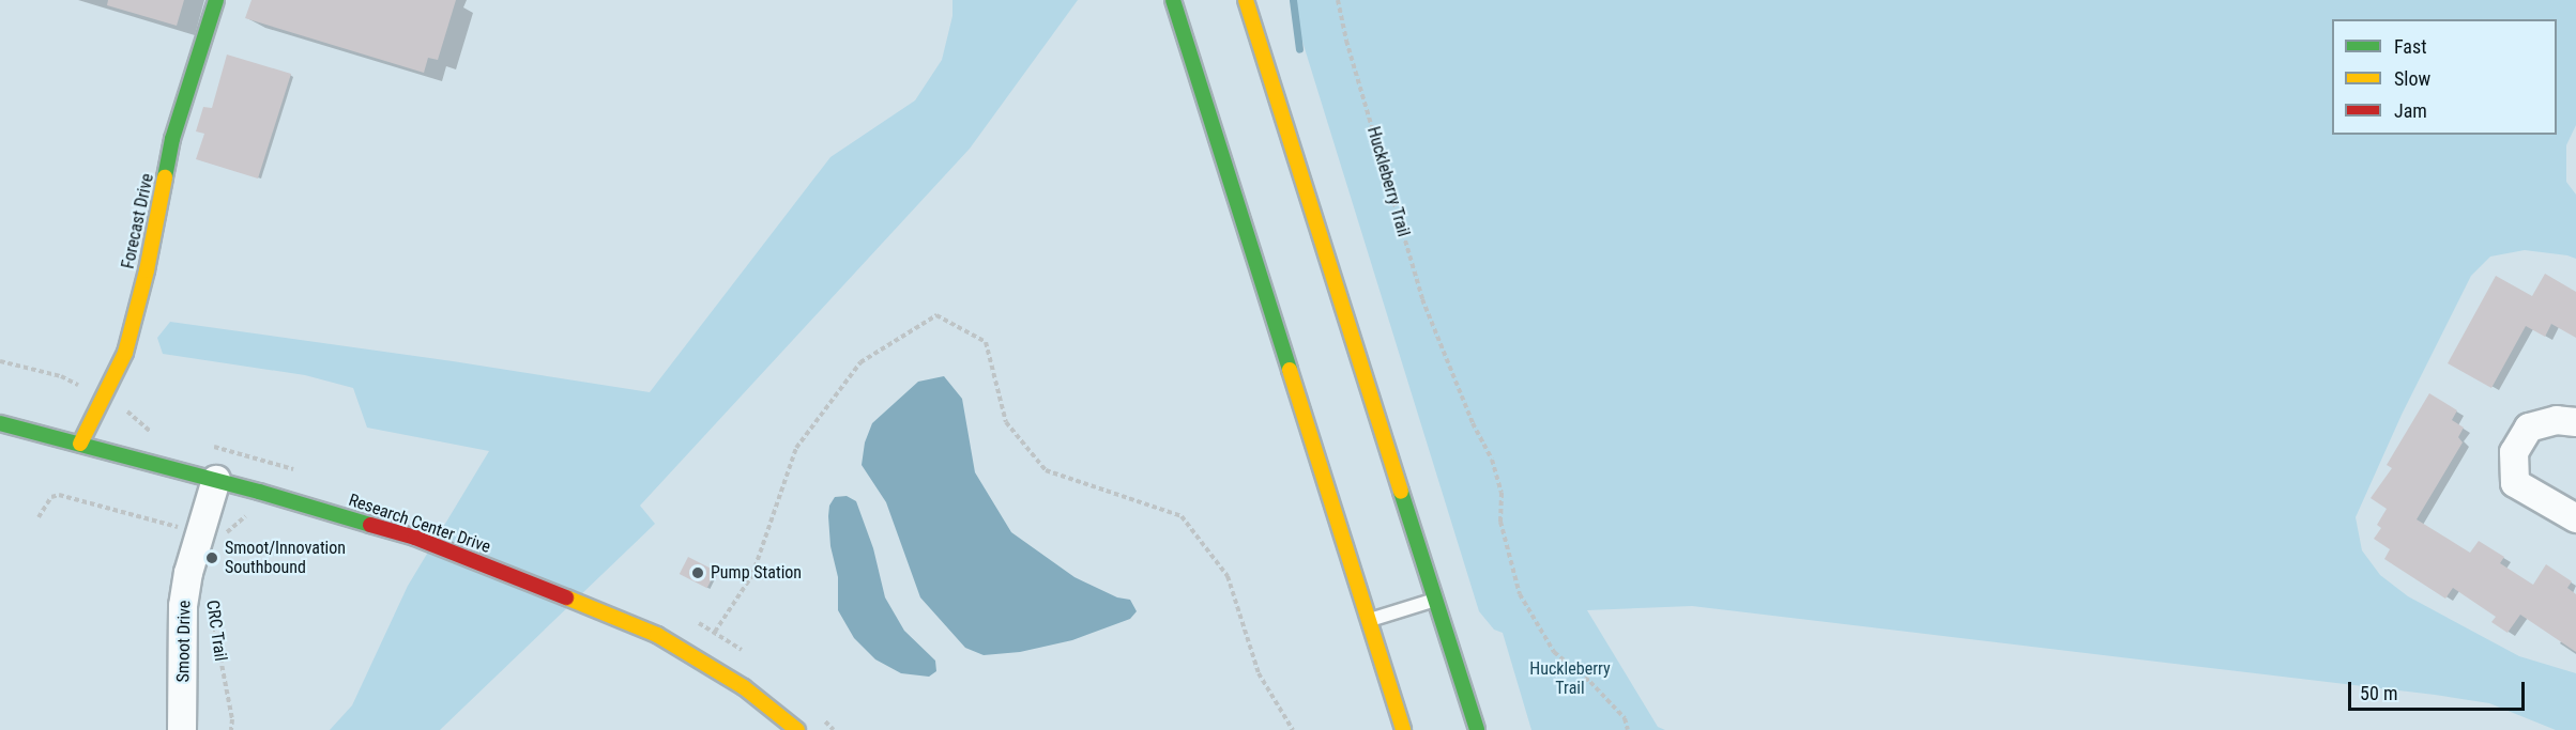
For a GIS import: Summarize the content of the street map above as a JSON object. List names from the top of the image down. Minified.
{"streets":{"main road":["Forecast Drive","Research Center Drive"],"street":["Smoot Drive"],"path":["Huckleberry Trail","CRC Trail"]},"crossings":[["Forecast Drive","Research Center Drive"],["Research Center Drive","Smoot Drive"]],"parks":["Huckleberry Trail"],"places":["Smoot/Innovation Southbound","Pump Station"],"legend":["Fast","Slow","Jam"],"scale_bar":"50 m"}
